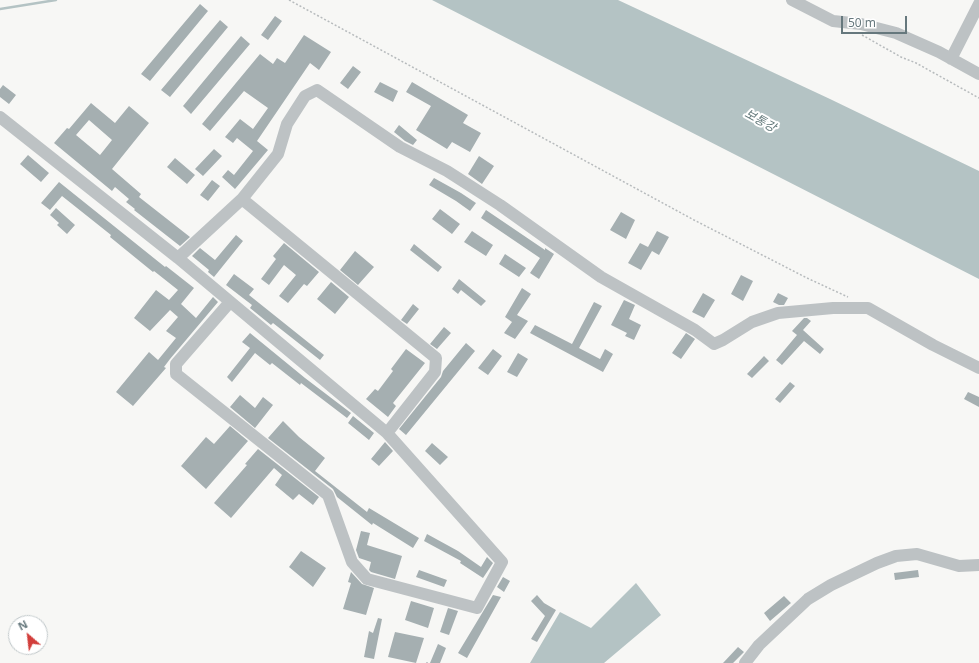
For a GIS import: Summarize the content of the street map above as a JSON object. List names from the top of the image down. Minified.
{"water":["보통강"],"scale_bar":"50 m","north":"top left"}
